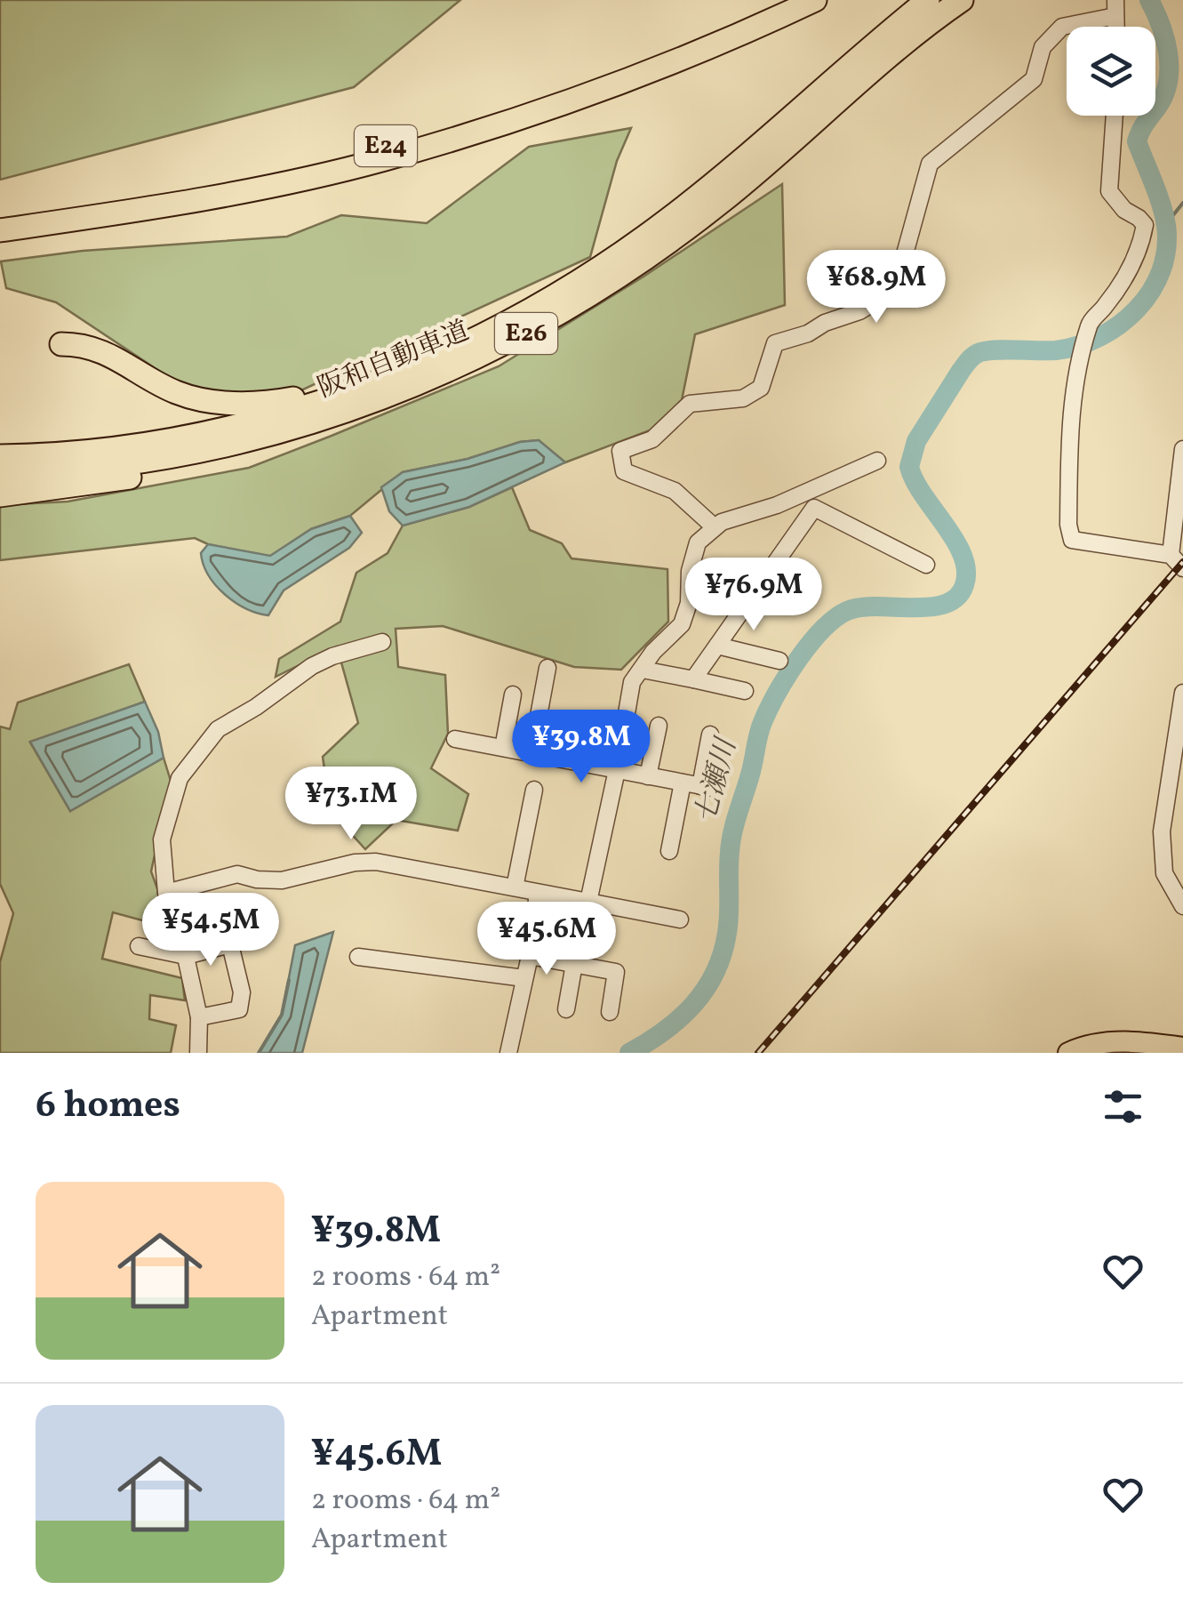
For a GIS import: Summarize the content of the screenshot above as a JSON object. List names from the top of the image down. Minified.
{"streets":{"highway":["E24","E26","阪和自動車道"]},"water":["七瀬川"],"page":{"price":["¥68.9M","¥76.9M","¥39.8M","¥73.1M","¥54.5M","¥45.6M"],"heading":"6 homes","list":[{"name":"¥39.8M","note":"2 rooms · 64 m² · Apartment"},{"name":"¥45.6M","note":"2 rooms · 64 m² · Apartment"}]}}
